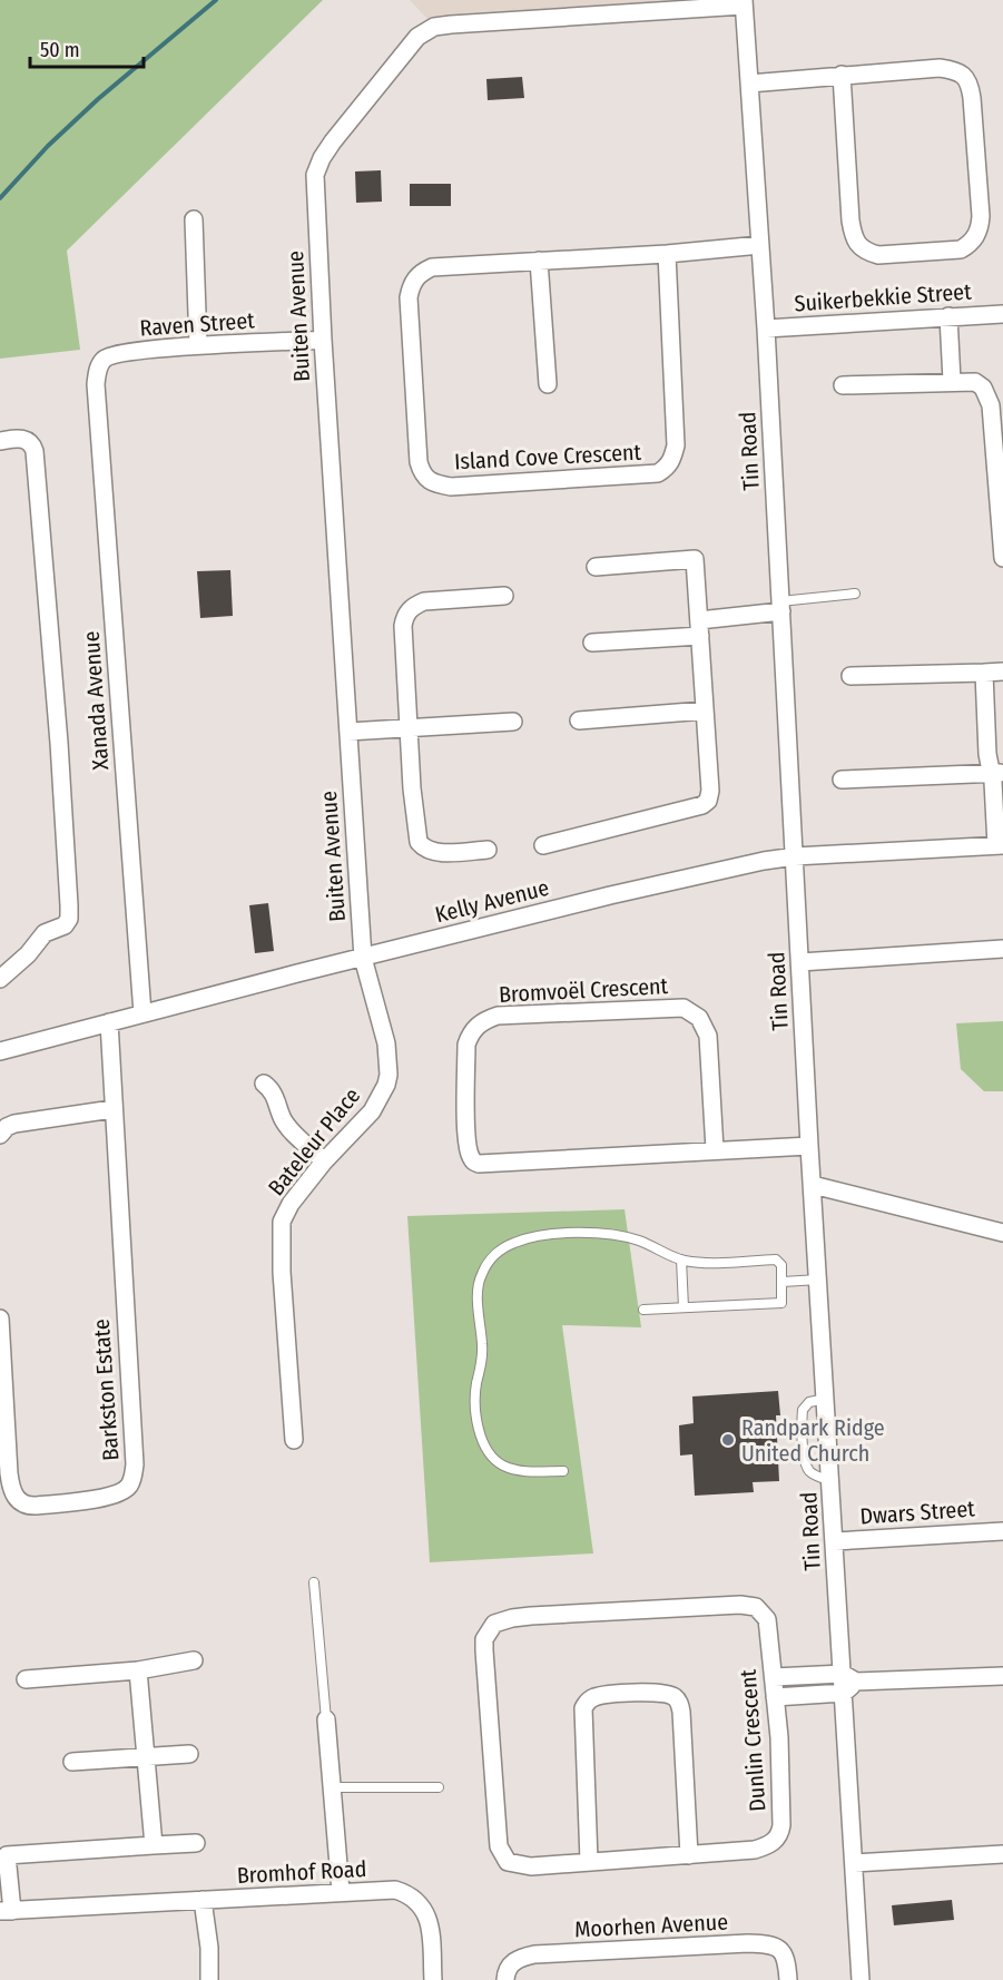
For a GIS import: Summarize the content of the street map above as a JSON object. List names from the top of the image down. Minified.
{"streets":{"street":["Suikerbekkie Street","Buiten Avenue","Raven Street","Tin Road","Island Cove Crescent","Xanada Avenue","Kelly Avenue","Bromvoël Crescent","Bateleur Place","Barkston Estate","Dwars Street","Dunlin Crescent","Bromhof Road","Moorhen Avenue"]},"crossings":[["Suikerbekkie Street","Tin Road"],["Buiten Avenue","Raven Street"],["Buiten Avenue","Tin Road"],["Buiten Avenue","Kelly Avenue"],["Buiten Avenue","Bateleur Place"],["Raven Street","Xanada Avenue"],["Tin Road","Island Cove Crescent"],["Tin Road","Kelly Avenue"],["Tin Road","Bromvoël Crescent"],["Tin Road","Dwars Street"],["Xanada Avenue","Kelly Avenue"],["Kelly Avenue","Bateleur Place"],["Kelly Avenue","Barkston Estate"]],"places":["Randpark Ridge United Church"],"scale_bar":"50 m"}
